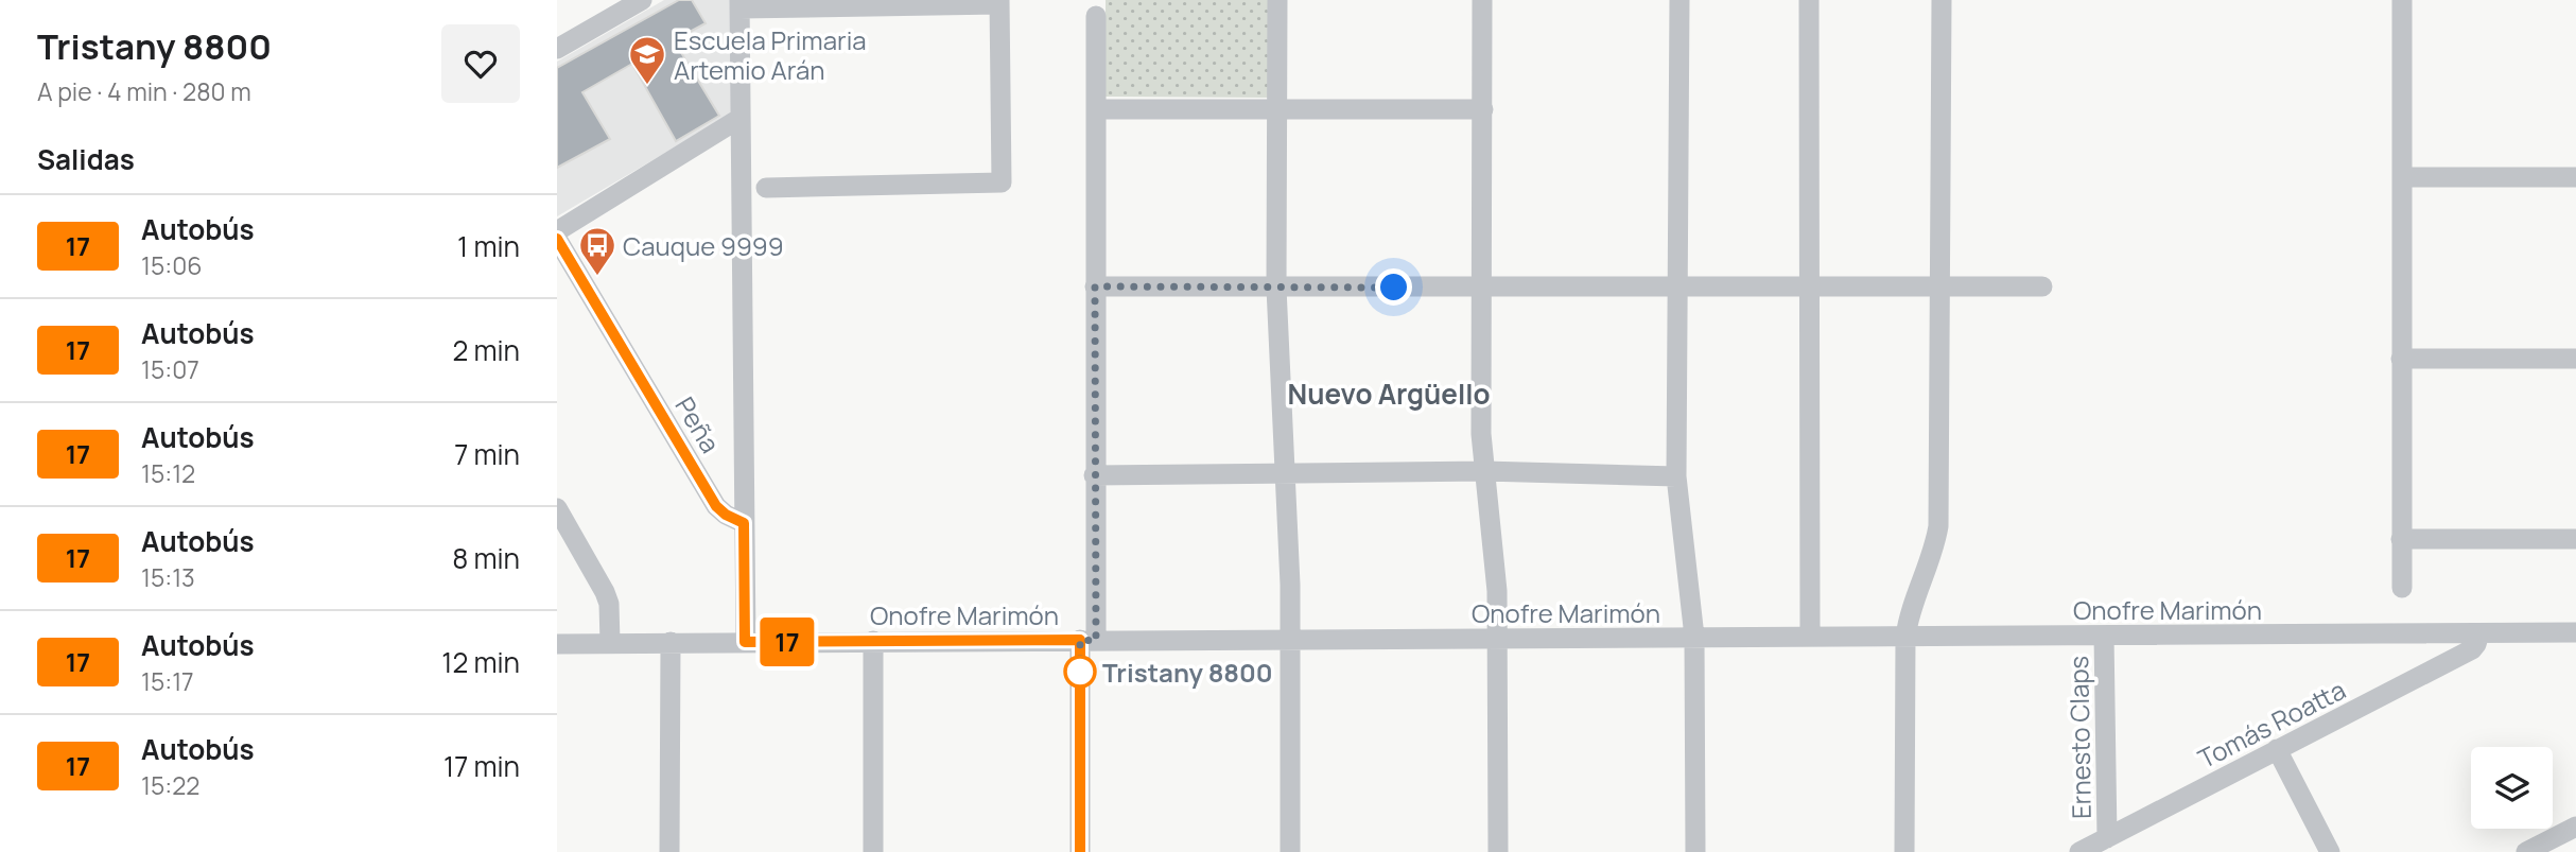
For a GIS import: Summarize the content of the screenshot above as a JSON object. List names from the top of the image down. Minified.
{"streets":{"street":["Peña","Onofre Marimón","Tomás Roatta","Ernesto Claps"]},"crossings":[["Onofre Marimón","Tomás Roatta"],["Onofre Marimón","Ernesto Claps"],["Tomás Roatta","Ernesto Claps"]],"districts":["Nuevo Argüello"],"places":{"school or university":["Escuela Primaria Artemio Arán"],"bus stop":["Cauque 9999"],"other":["Tristany 8800"]},"lines":["bus line 17"],"page":{"heading":[["Tristany 8800","A pie · 4 min · 280 m"],"Salidas"],"on_map":"17","list":[{"mark":"17","name":"Autobús","note":"15:06","value":"1 min"},{"mark":"17","name":"Autobús","note":"15:07","value":"2 min"},{"mark":"17","name":"Autobús","note":"15:12","value":"7 min"},{"mark":"17","name":"Autobús","note":"15:13","value":"8 min"},{"mark":"17","name":"Autobús","note":"15:17","value":"12 min"},{"mark":"17","name":"Autobús","note":"15:22","value":"17 min"}]}}
